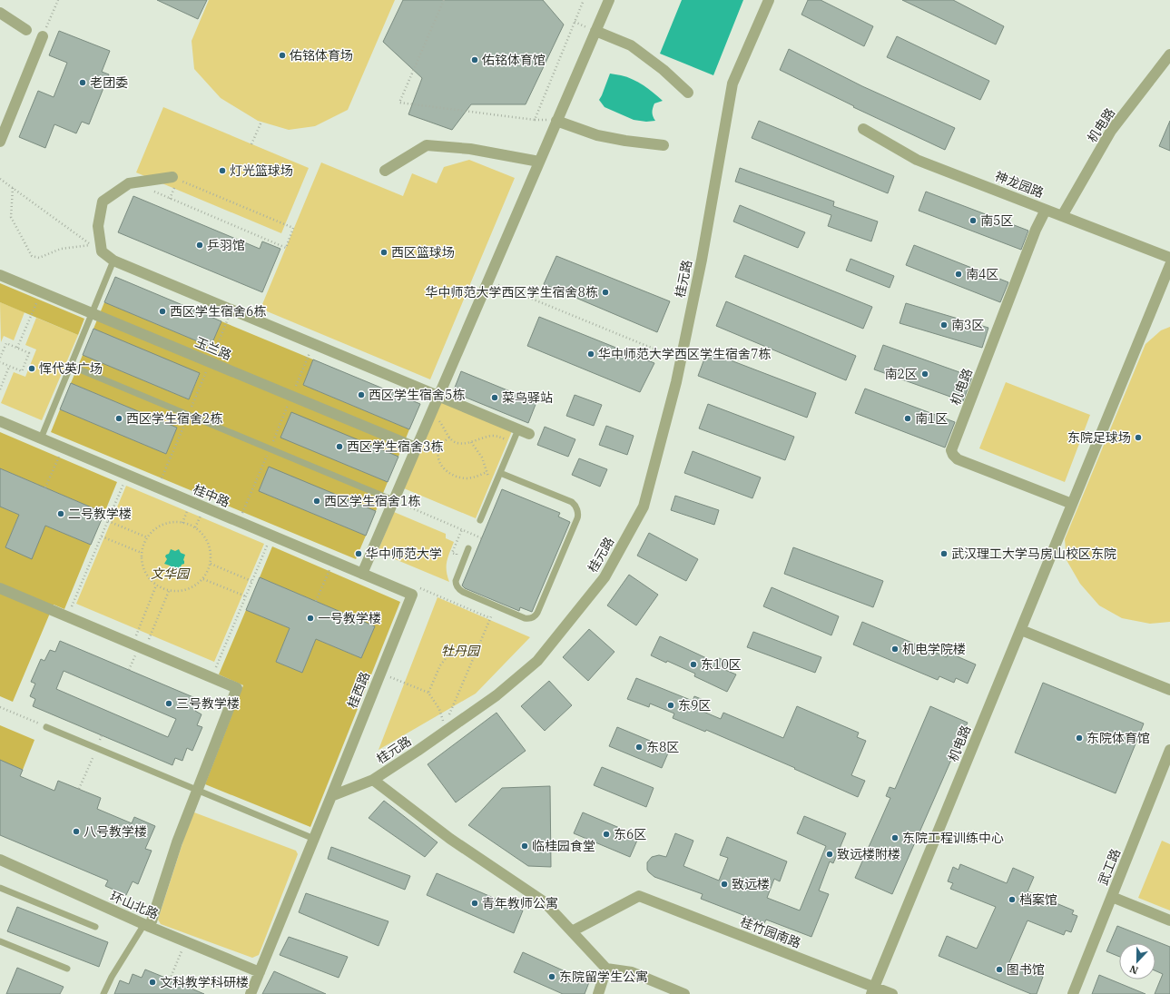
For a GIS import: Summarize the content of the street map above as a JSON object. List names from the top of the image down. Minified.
{"streets":{"street":["机电路","神龙园路","桂元路","玉兰路","桂中路","桂西路","武工路","环山北路","桂竹园南路"]},"crossings":[["机电路","神龙园路"],["机电路","桂竹园南路"],["桂元路","桂西路"],["桂中路","桂西路"]],"parks":["文华园","牡丹园"],"places":["佑铭体育场","佑铭体育馆","老团委","灯光篮球场","南5区","乒羽馆","西区篮球场","南4区","华中师范大学西区学生宿舍8栋","西区学生宿舍6栋","南3区","华中师范大学西区学生宿舍7栋","恽代英广场","南2区","西区学生宿舍5栋","菜鸟驿站","西区学生宿舍2栋","南1区","东院足球场","西区学生宿舍3栋","西区学生宿舍1栋","二号教学楼","华中师范大学","武汉理工大学马房山校区东院","一号教学楼","机电学院楼","东10区","三号教学楼","东9区","东院体育馆","东8区","八号教学楼","东6区","东院工程训练中心","临桂园食堂","致远楼附楼","致远楼","档案馆","青年教师公寓","图书馆","东院留学生公寓","文科教学科研楼"],"north":"bottom"}
